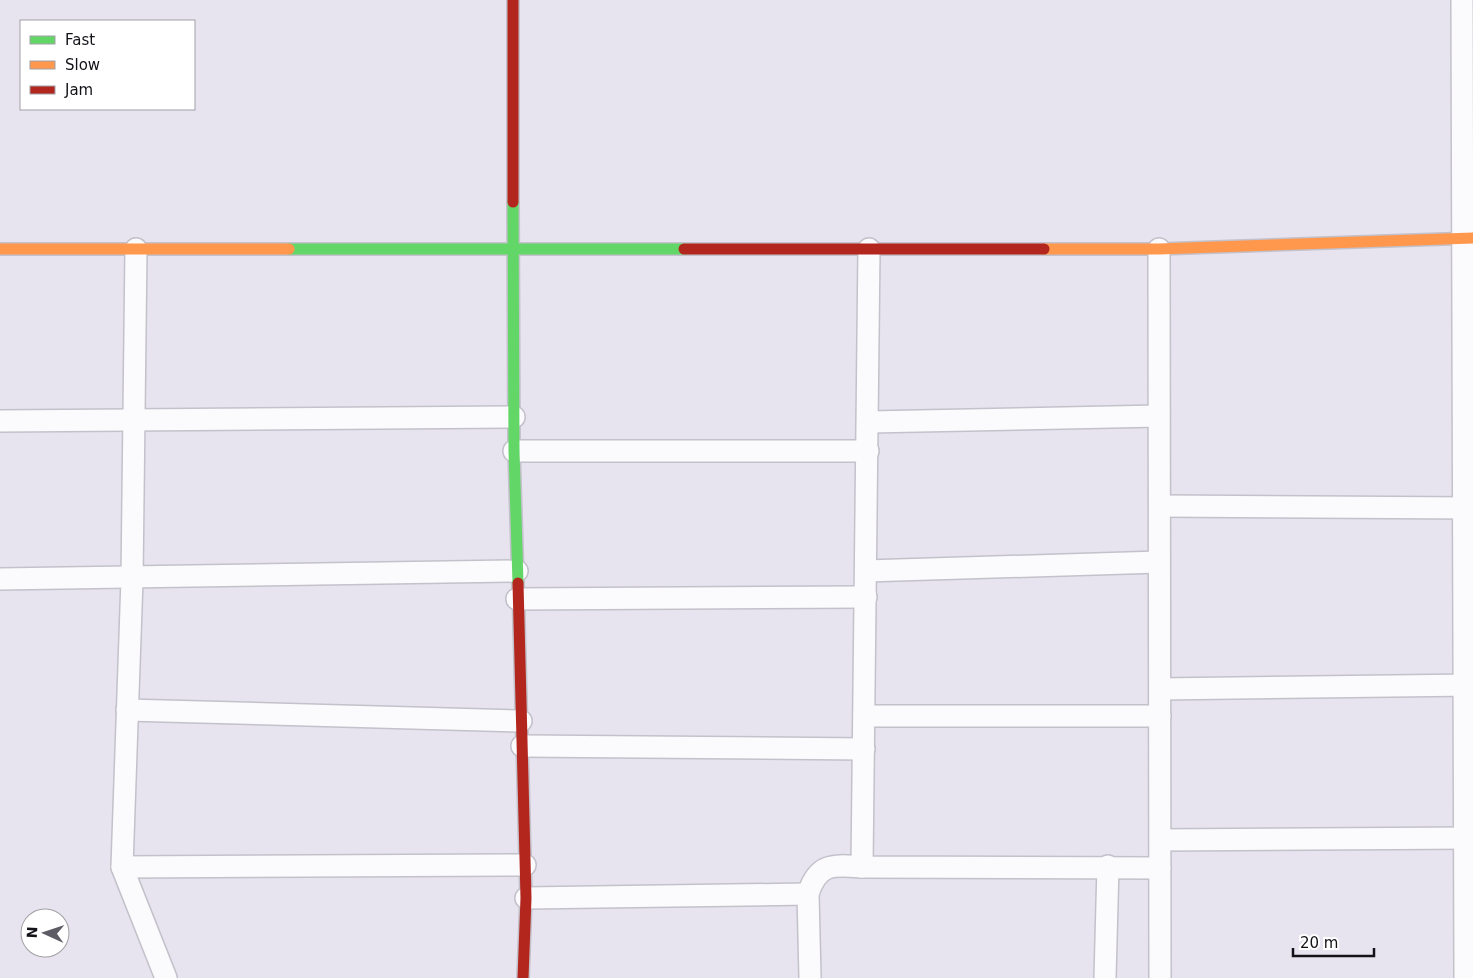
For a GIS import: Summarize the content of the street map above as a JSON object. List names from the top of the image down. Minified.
{"legend":["Fast","Slow","Jam"],"scale_bar":"20 m","north":"left"}
